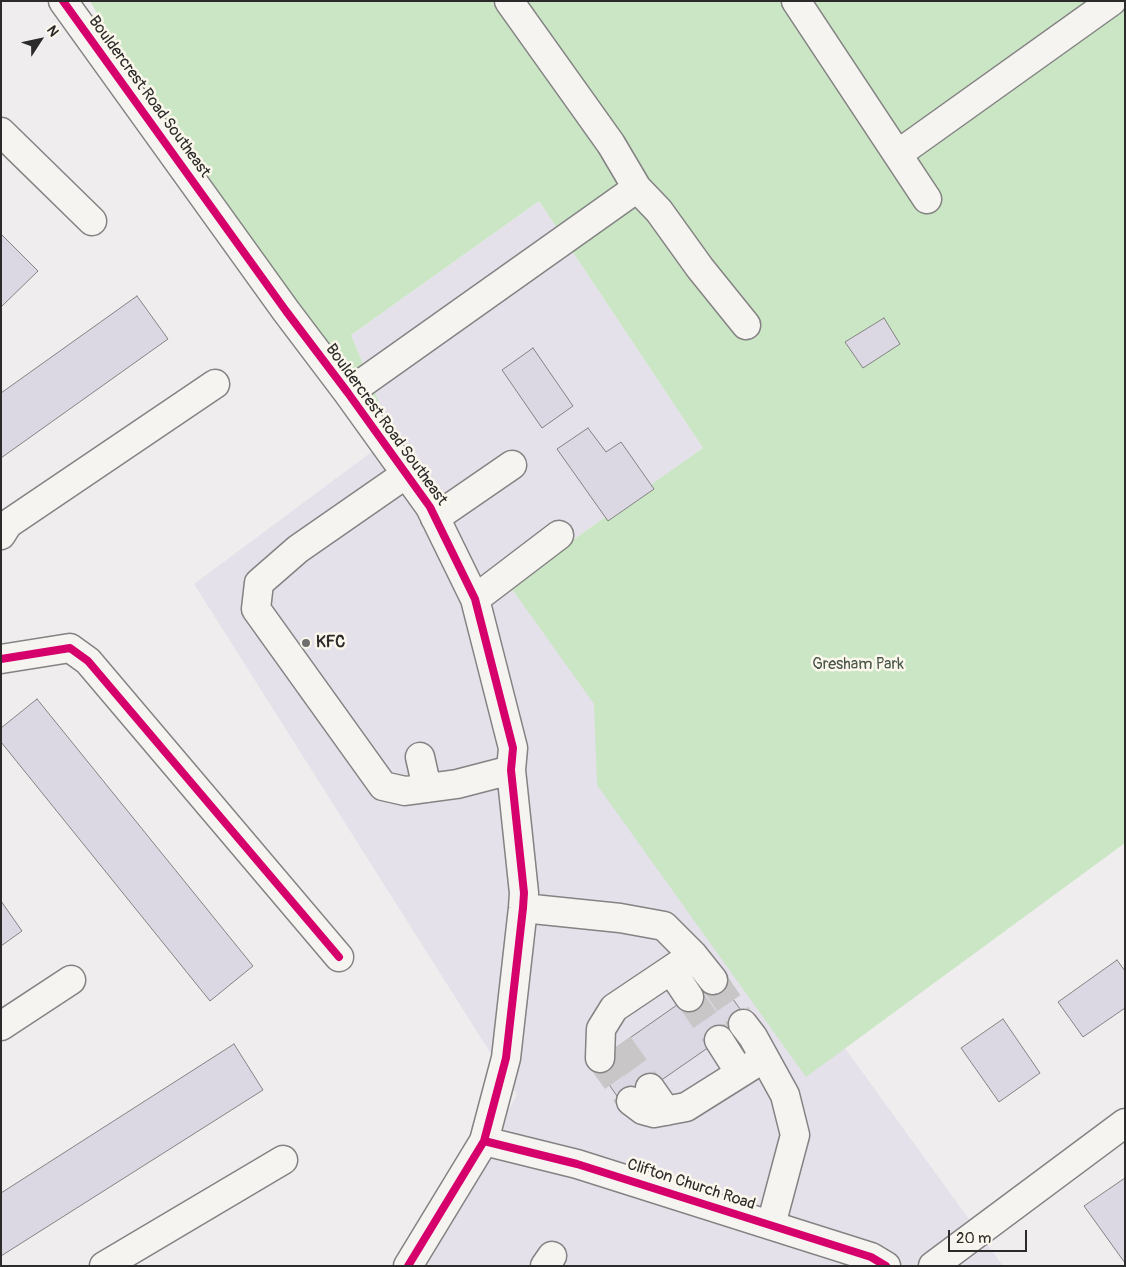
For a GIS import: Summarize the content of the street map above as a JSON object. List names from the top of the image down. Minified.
{"streets":{"street":["Bouldercrest Road Southeast","Clifton Church Road"]},"crossings":[["Bouldercrest Road Southeast","Clifton Church Road"]],"parks":["Gresham Park"],"places":["KFC"],"scale_bar":"20 m","north":"top right"}
